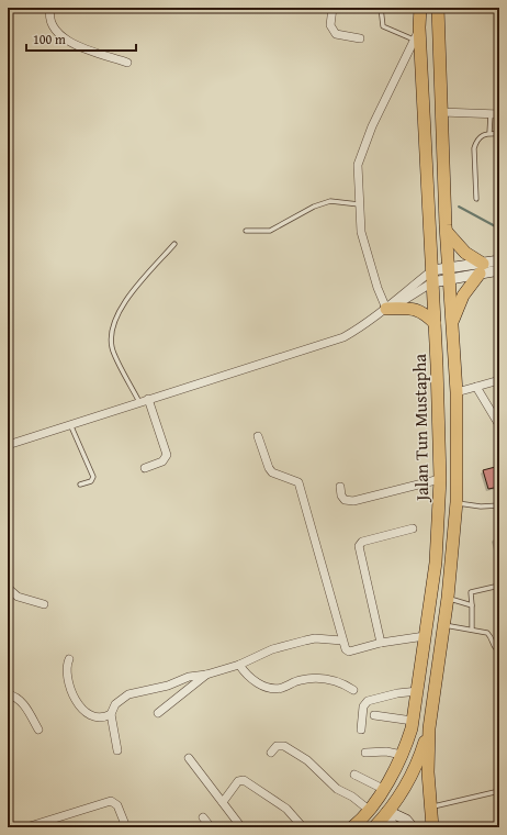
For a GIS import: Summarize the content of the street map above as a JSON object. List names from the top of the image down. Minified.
{"streets":{"main road":["Jalan Tun Mustapha"]},"scale_bar":"100 m"}
